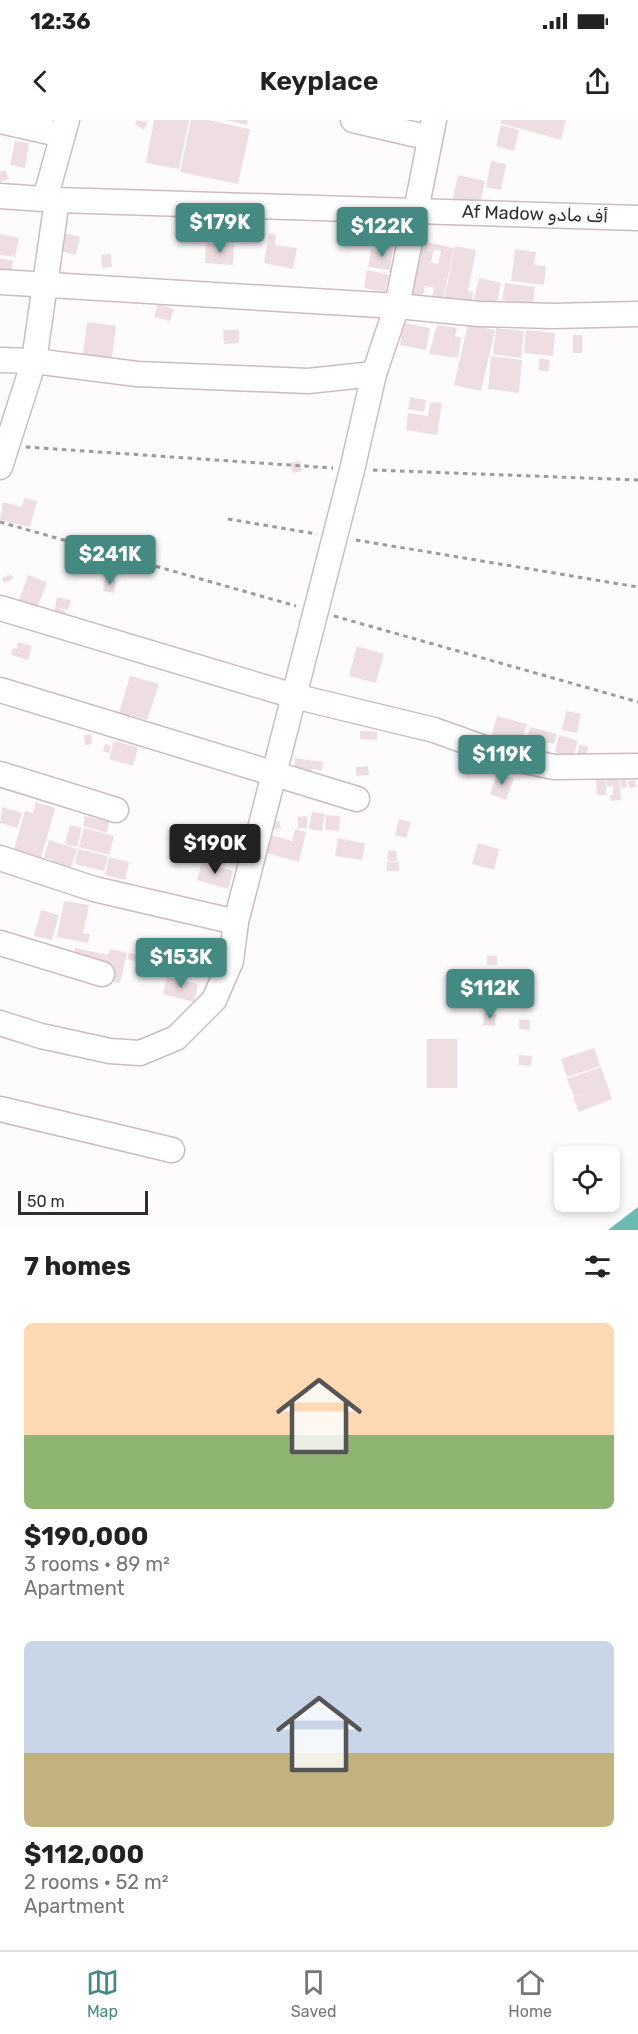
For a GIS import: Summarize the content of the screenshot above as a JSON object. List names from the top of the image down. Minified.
{"streets":{"street":["Af Madow أف مادو"]},"scale_bar":"50 m","page":{"status":"12:36","header":"Keyplace","price":["$179K","$122K","$241K","$119K","$190K","$153K","$112K"],"scale":"50 m","heading":"7 homes","list":[{"name":"$190,000","note":"3 rooms · 89 m² · Apartment"},{"name":"$112,000","note":"2 rooms · 52 m² · Apartment"}],"tabs":["Map","Saved","Home"]}}
